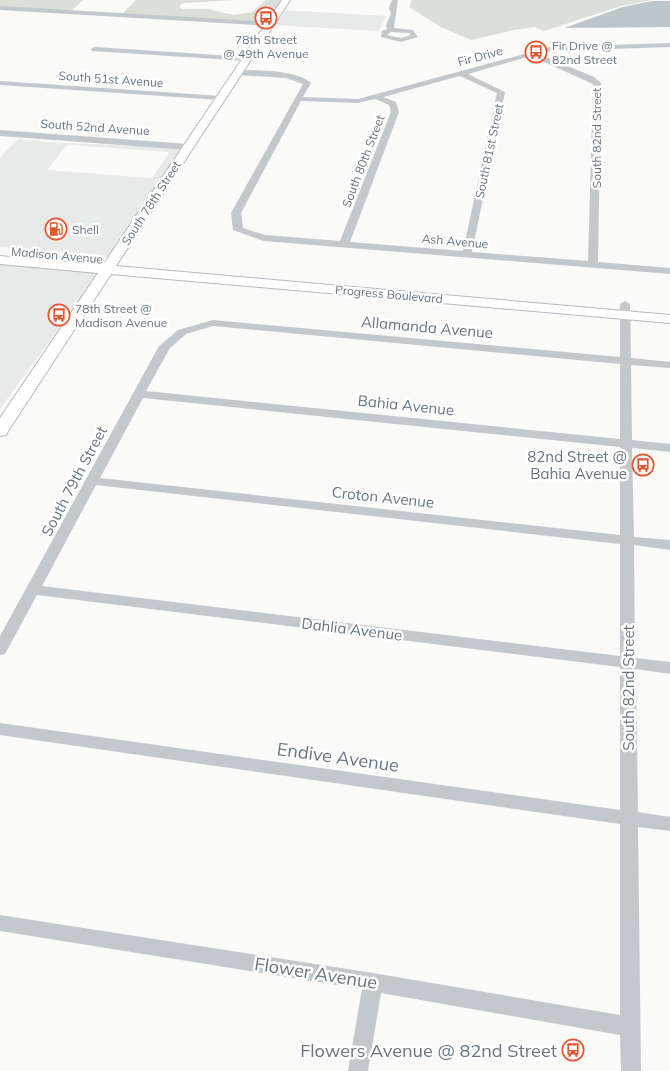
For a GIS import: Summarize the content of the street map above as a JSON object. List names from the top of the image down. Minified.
{"streets":{"main road":["Progress Boulevard"],"street":["Fir Drive","South 51st Avenue","South 52nd Avenue","South 82nd Street","South 81st Street","South 80th Street","South 78th Street","Ash Avenue","Madison Avenue","Allamanda Avenue","Bahia Avenue","South 79th Street","Croton Avenue","Dahlia Avenue","Endive Avenue","Flower Avenue"]},"crossings":[["Fir Drive","South 82nd Street"],["Fir Drive","South 81st Street"],["Fir Drive","South 80th Street"],["Fir Drive","Ash Avenue"],["South 51st Avenue","South 78th Street"],["South 52nd Avenue","South 78th Street"],["South 82nd Street","Ash Avenue"],["South 82nd Street","Progress Boulevard"],["South 82nd Street","Allamanda Avenue"],["South 82nd Street","Bahia Avenue"],["South 82nd Street","Croton Avenue"],["South 82nd Street","Dahlia Avenue"],["South 82nd Street","Endive Avenue"],["South 82nd Street","Flower Avenue"],["South 81st Street","Ash Avenue"],["South 80th Street","Ash Avenue"],["South 78th Street","Madison Avenue"],["South 78th Street","Progress Boulevard"],["Madison Avenue","Progress Boulevard"],["Allamanda Avenue","South 79th Street"],["Bahia Avenue","South 79th Street"],["South 79th Street","Croton Avenue"],["South 79th Street","Dahlia Avenue"]],"places":{"bus stop":["78th Street @ 49th Avenue","Fir Drive @ 82nd Street","78th Street @ Madison Avenue","82nd Street @ Bahia Avenue","Flowers Avenue @ 82nd Street"],"fuel station":["Shell"]}}
